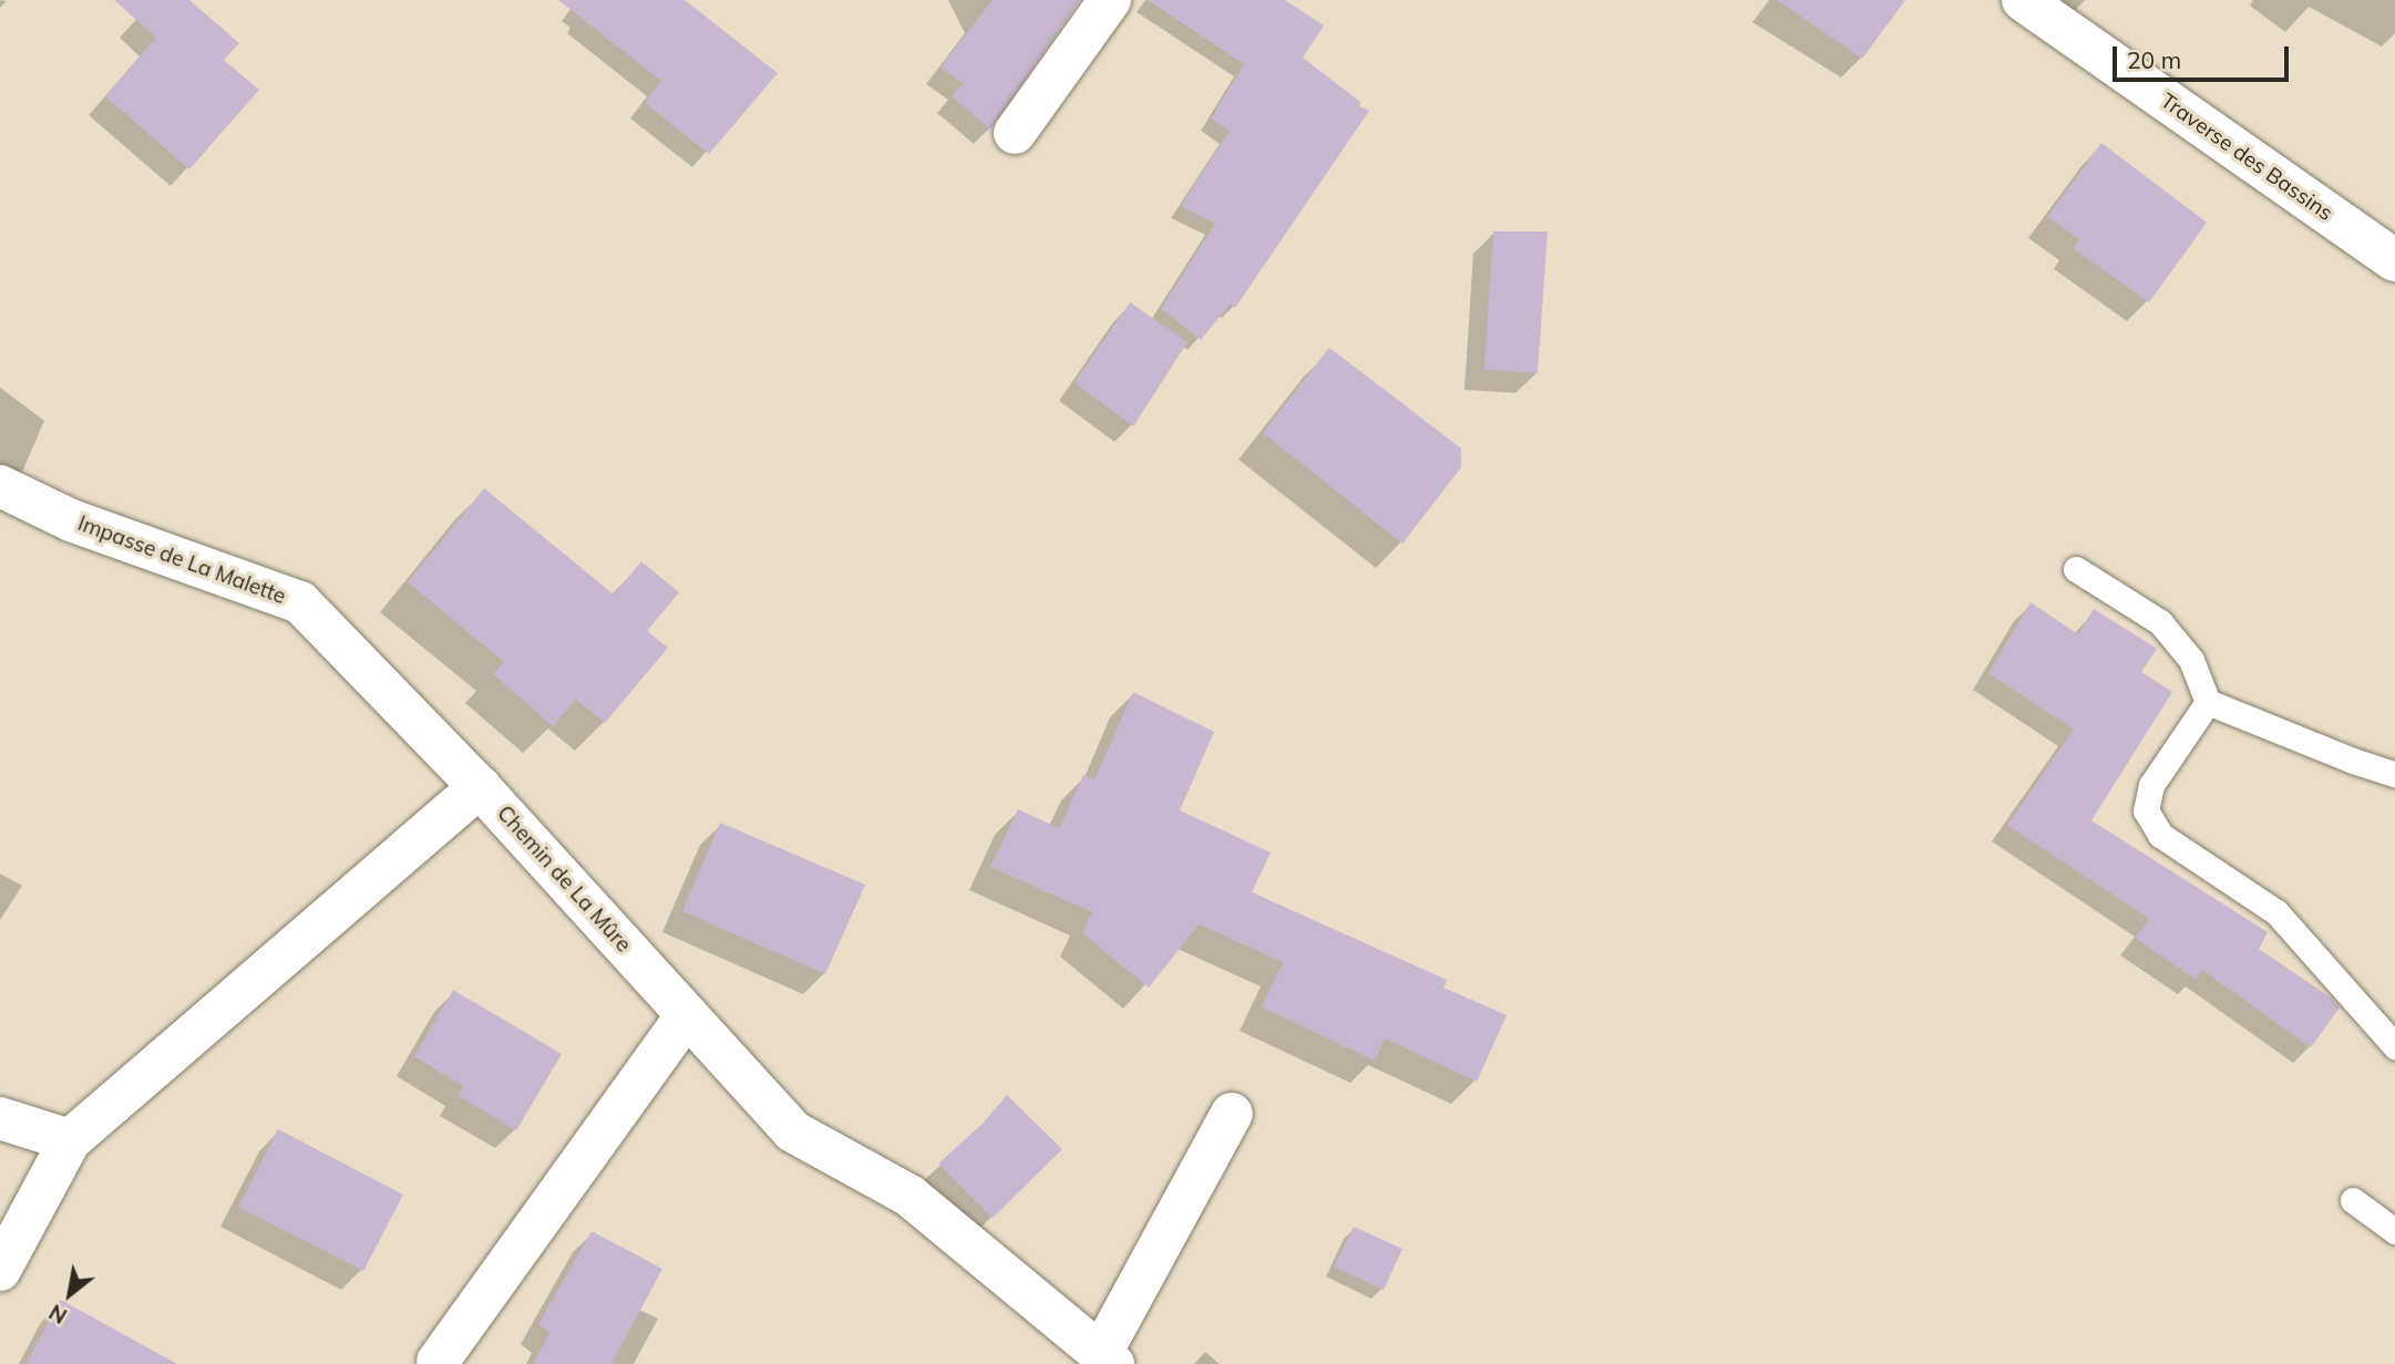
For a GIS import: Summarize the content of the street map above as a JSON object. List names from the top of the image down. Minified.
{"streets":{"street":["Traverse des Bassins","Impasse de La Malette","Chemin de La Mûre"]},"crossings":[["Impasse de La Malette","Chemin de La Mûre"]],"scale_bar":"20 m","north":"bottom left"}
